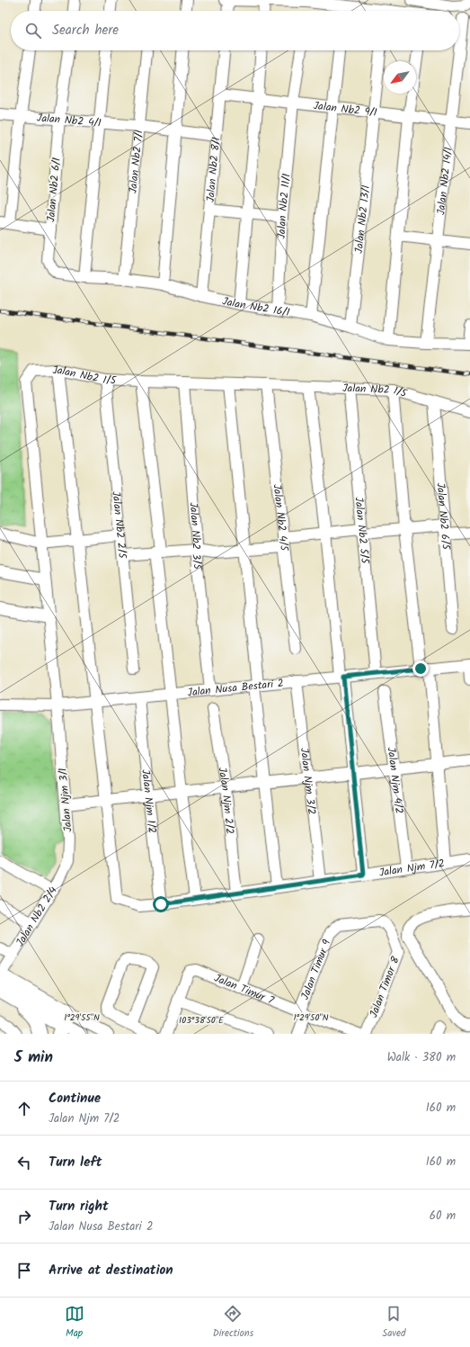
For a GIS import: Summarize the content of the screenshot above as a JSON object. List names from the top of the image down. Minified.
{"streets":{"street":["Jalan Nb2 9/1","Jalan Nb2 4/1","Jalan Nb2 7/1","Jalan Nb2 8/1","Jalan Nb2 14/1","Jalan Nb2 6/1","Jalan Nb2 11/1","Jalan Nb2 13/1","Jalan Nb2 16/1","Jalan Nb2 1/5","Jalan Nb2 6/5","Jalan Nb2 4/5","Jalan Nb2 2/5","Jalan Nb2 5/5","Jalan Nb2 3/5","Jalan Nusa Bestari 2","Jalan Njm 4/2","Jalan Njm 3/2","Jalan Njm 3/1","Jalan Njm 1/2","Jalan Njm 2/2","Jalan Njm 7/2","Jalan Nb2 2/4","Jalan Timur 9","Jalan Timor 8","Jalan Timur 7"]},"crossings":[["Jalan Nb2 9/1","Jalan Nb2 8/1"],["Jalan Nb2 9/1","Jalan Nb2 14/1"],["Jalan Nb2 9/1","Jalan Nb2 11/1"],["Jalan Nb2 9/1","Jalan Nb2 13/1"],["Jalan Nb2 4/1","Jalan Nb2 7/1"],["Jalan Nb2 4/1","Jalan Nb2 8/1"],["Jalan Nb2 4/1","Jalan Nb2 6/1"],["Jalan Nb2 7/1","Jalan Nb2 16/1"],["Jalan Nb2 8/1","Jalan Nb2 16/1"],["Jalan Nb2 14/1","Jalan Nb2 16/1"],["Jalan Nb2 6/1","Jalan Nb2 16/1"],["Jalan Nb2 11/1","Jalan Nb2 16/1"],["Jalan Nb2 13/1","Jalan Nb2 16/1"],["Jalan Nb2 1/5","Jalan Nb2 6/5"],["Jalan Nb2 1/5","Jalan Nb2 4/5"],["Jalan Nb2 1/5","Jalan Nb2 2/5"],["Jalan Nb2 1/5","Jalan Nb2 5/5"],["Jalan Nb2 1/5","Jalan Nb2 3/5"],["Jalan Nb2 1/5","Jalan Nusa Bestari 2"],["Jalan Nb2 1/5","Jalan Njm 3/1"],["Jalan Nb2 5/5","Jalan Nusa Bestari 2"],["Jalan Nb2 3/5","Jalan Nusa Bestari 2"],["Jalan Nusa Bestari 2","Jalan Njm 3/2"],["Jalan Nusa Bestari 2","Jalan Njm 3/1"],["Jalan Nusa Bestari 2","Jalan Njm 1/2"],["Jalan Njm 4/2","Jalan Njm 7/2"],["Jalan Njm 3/2","Jalan Njm 7/2"],["Jalan Njm 3/1","Jalan Nb2 2/4"],["Jalan Njm 1/2","Jalan Njm 7/2"],["Jalan Njm 2/2","Jalan Njm 7/2"],["Jalan Timur 9","Jalan Timor 8"],["Jalan Timur 9","Jalan Timur 7"]],"north":"bottom left","page":{"search":"Search here","heading":["5 min","Walk · 380 m"],"list":[["Continue","Jalan Njm 7/2","160 m"],["Turn left","160 m"],["Turn right","Jalan Nusa Bestari 2","60 m"],"Arrive at destination"],"nav":["Map","Directions","Saved"]},"coordinates":["1°29'55\"N","1°29'50\"N","103°38'50\"E"]}
